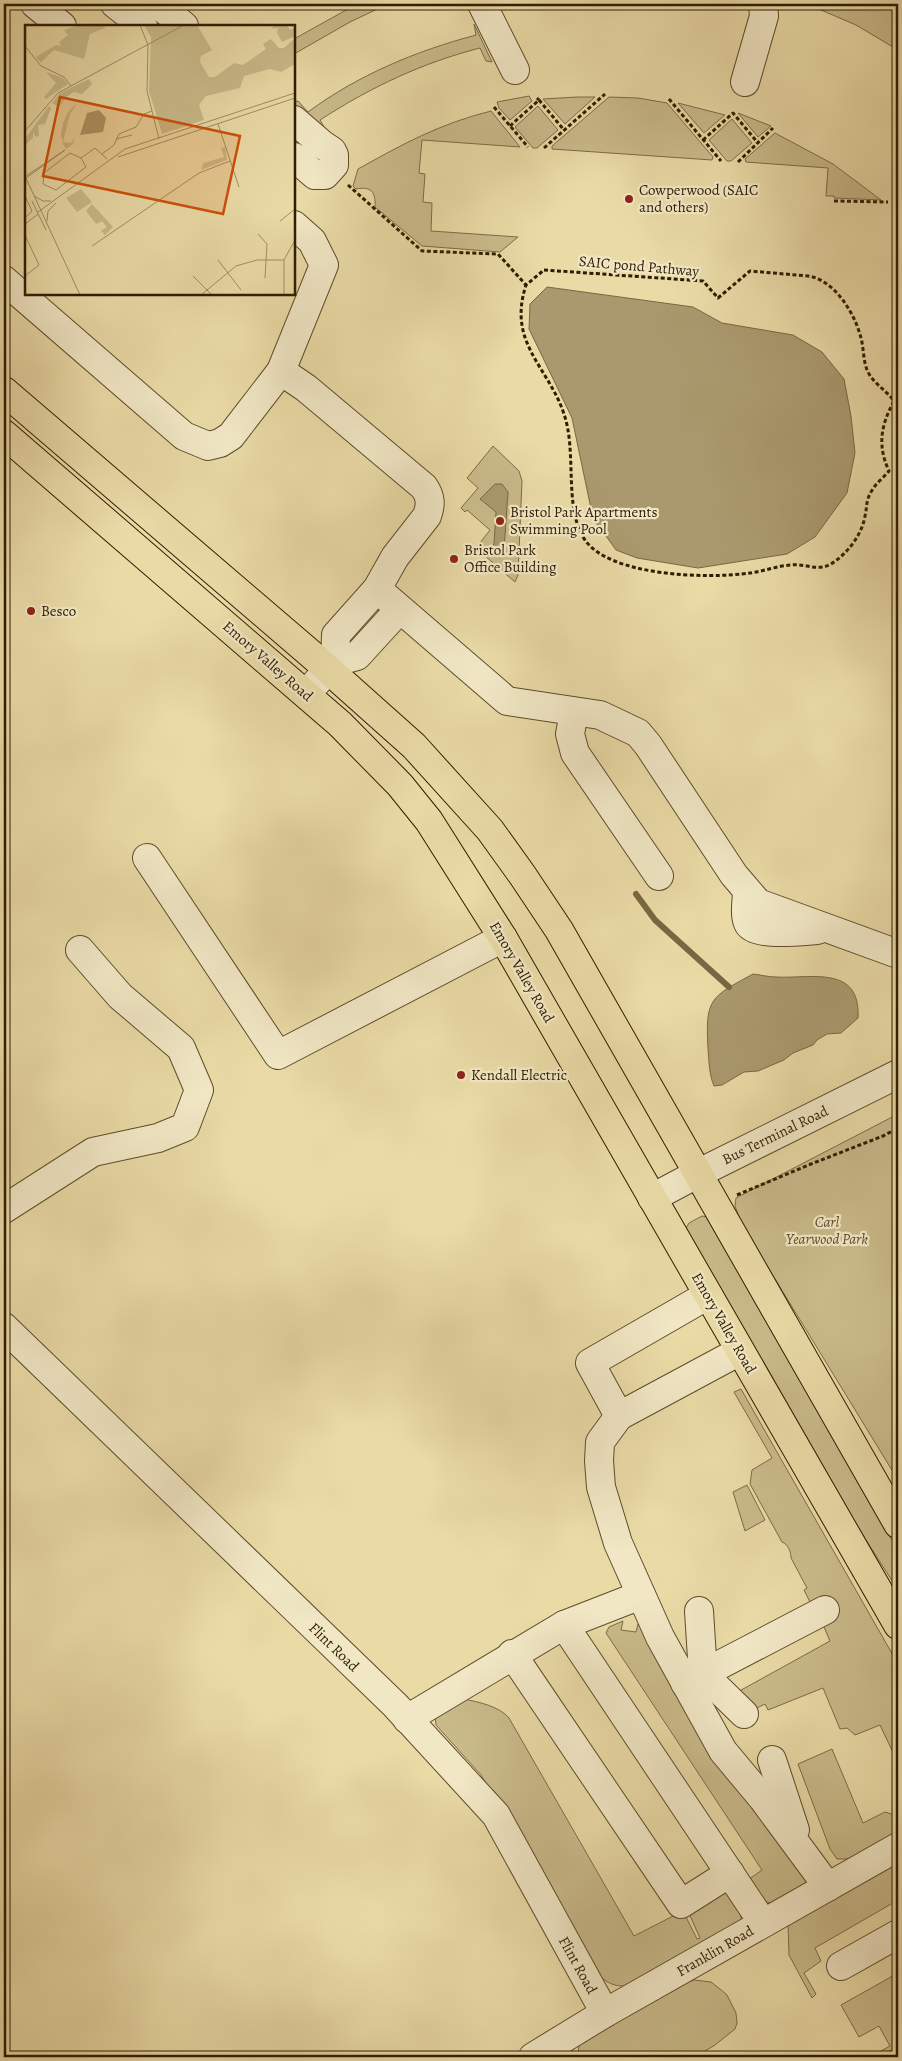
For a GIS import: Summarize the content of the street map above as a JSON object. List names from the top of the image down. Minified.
{"streets":{"main road":["Emory Valley Road"],"street":["Bus Terminal Road","Flint Road","Franklin Road"],"path":["SAIC pond Pathway"]},"crossings":[["Emory Valley Road","Bus Terminal Road"],["Flint Road","Franklin Road"]],"parks":["Carl Yearwood Park"],"places":["Cowperwood (SAIC and others)","Bristol Park Apartments Swimming Pool","Bristol Park Office Building","Besco","Kendall Electric"]}
